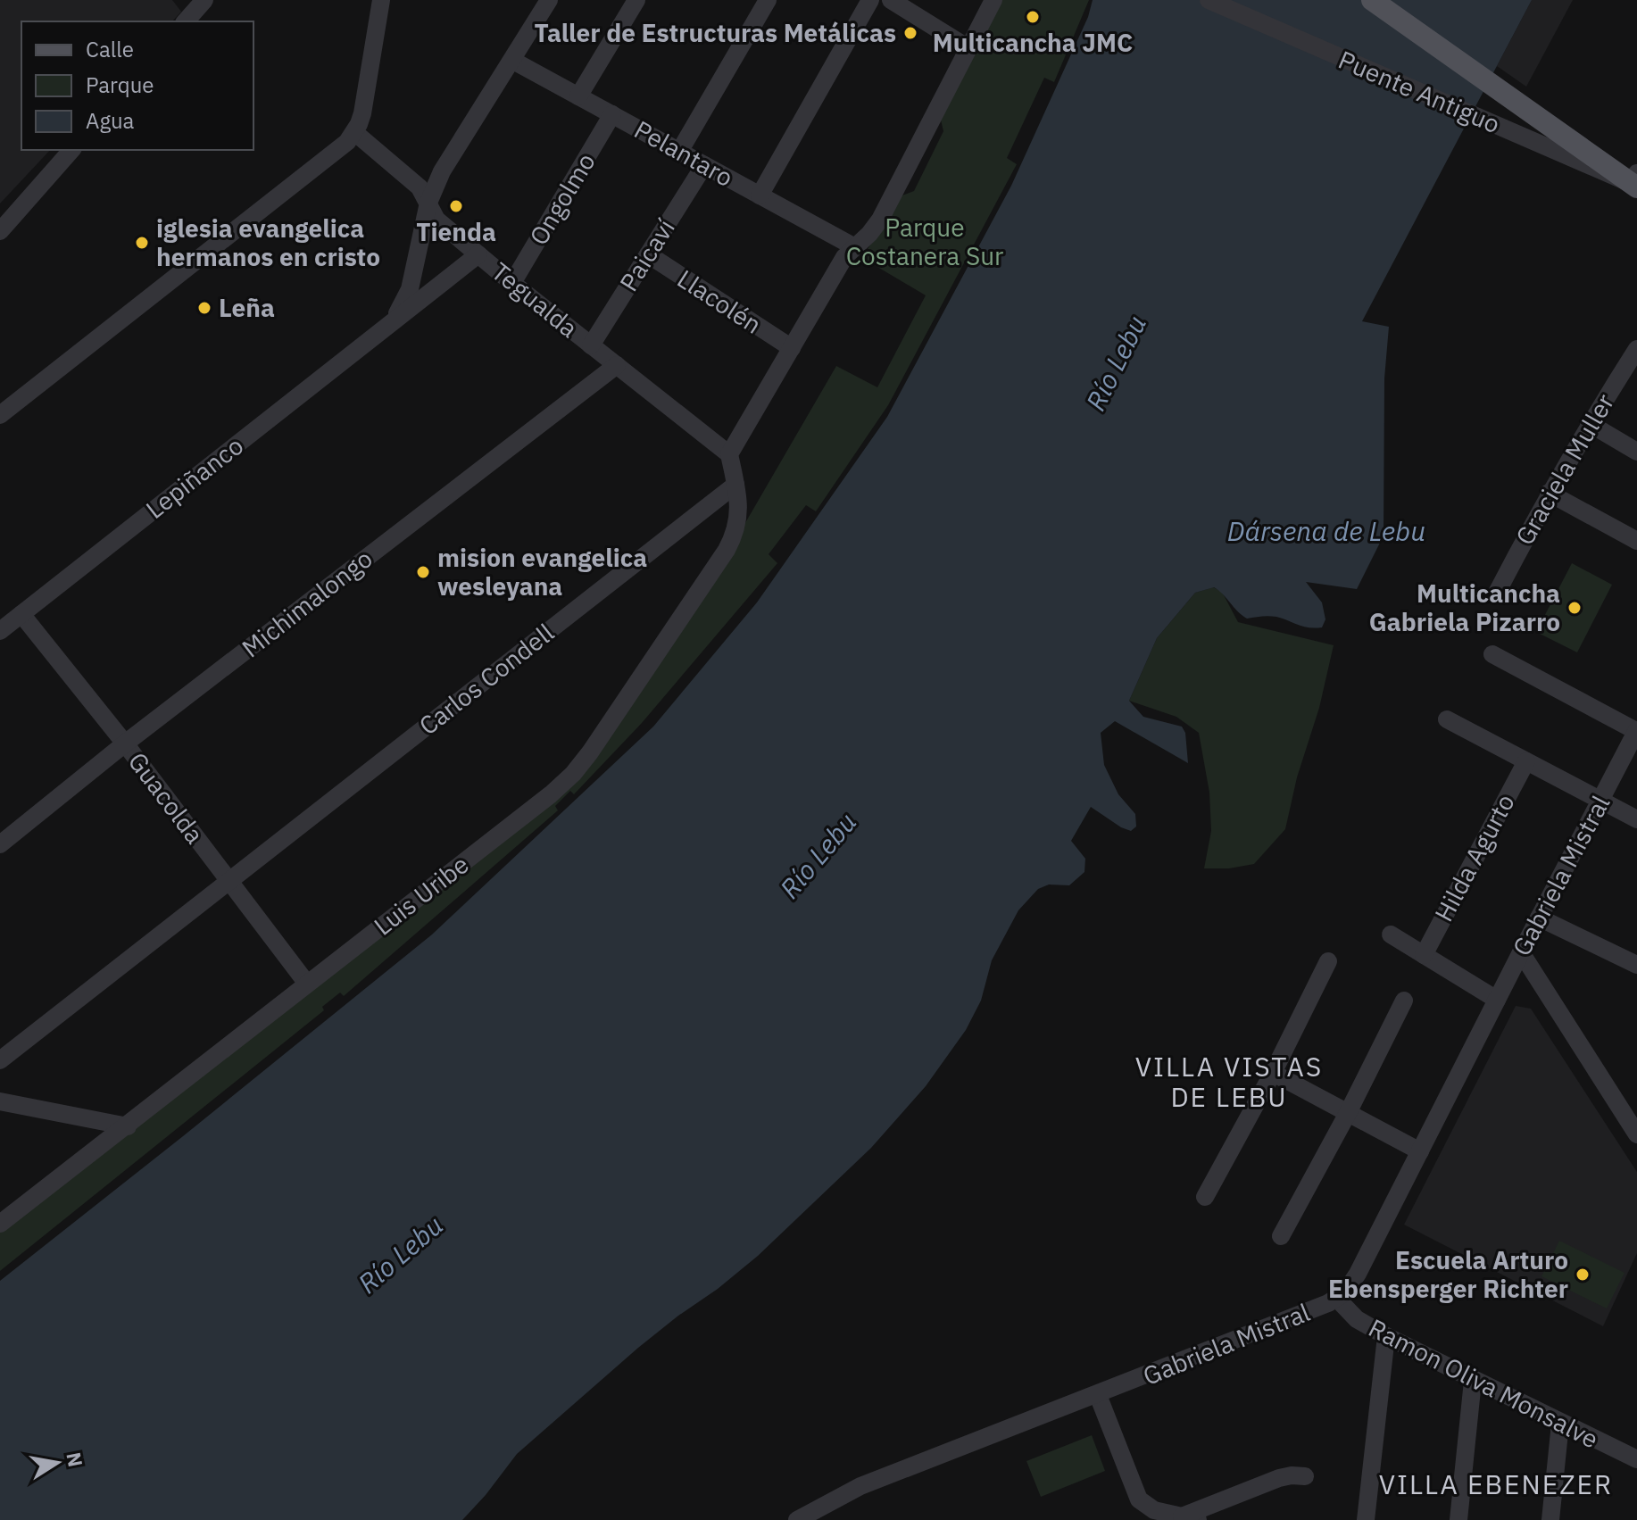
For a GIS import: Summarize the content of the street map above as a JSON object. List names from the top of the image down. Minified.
{"streets":{"street":["Puente Antiguo","Pelantaro","Ongolmo","Paicaví","Tegualda","Llacolén","Graciela Muller","Lepiñanco","Michimalongo","Carlos Condell","Guacolda","Hilda Agurto","Gabriela Mistral","Luis Uribe","Ramon Oliva Monsalve"]},"crossings":[["Pelantaro","Ongolmo"],["Pelantaro","Paicaví"],["Pelantaro","Lepiñanco"],["Ongolmo","Tegualda"],["Paicaví","Tegualda"],["Paicaví","Llacolén"],["Tegualda","Lepiñanco"],["Tegualda","Michimalongo"],["Lepiñanco","Guacolda"],["Michimalongo","Guacolda"],["Carlos Condell","Guacolda"],["Carlos Condell","Luis Uribe"],["Guacolda","Luis Uribe"],["Gabriela Mistral","Ramon Oliva Monsalve"]],"districts":["VILLA VISTAS DE LEBU","VILLA EBENEZER"],"water":["Río Lebu","Dársena de Lebu"],"parks":["Parque Costanera Sur"],"places":["Multicancha JMC","Taller de Estructuras Metálicas","Tienda","iglesia evangelica hermanos en cristo","Leña","mision evangelica wesleyana","Multicancha Gabriela Pizarro","Escuela Arturo Ebensperger Richter"],"legend":["Calle","Parque","Agua"],"north":"right"}
